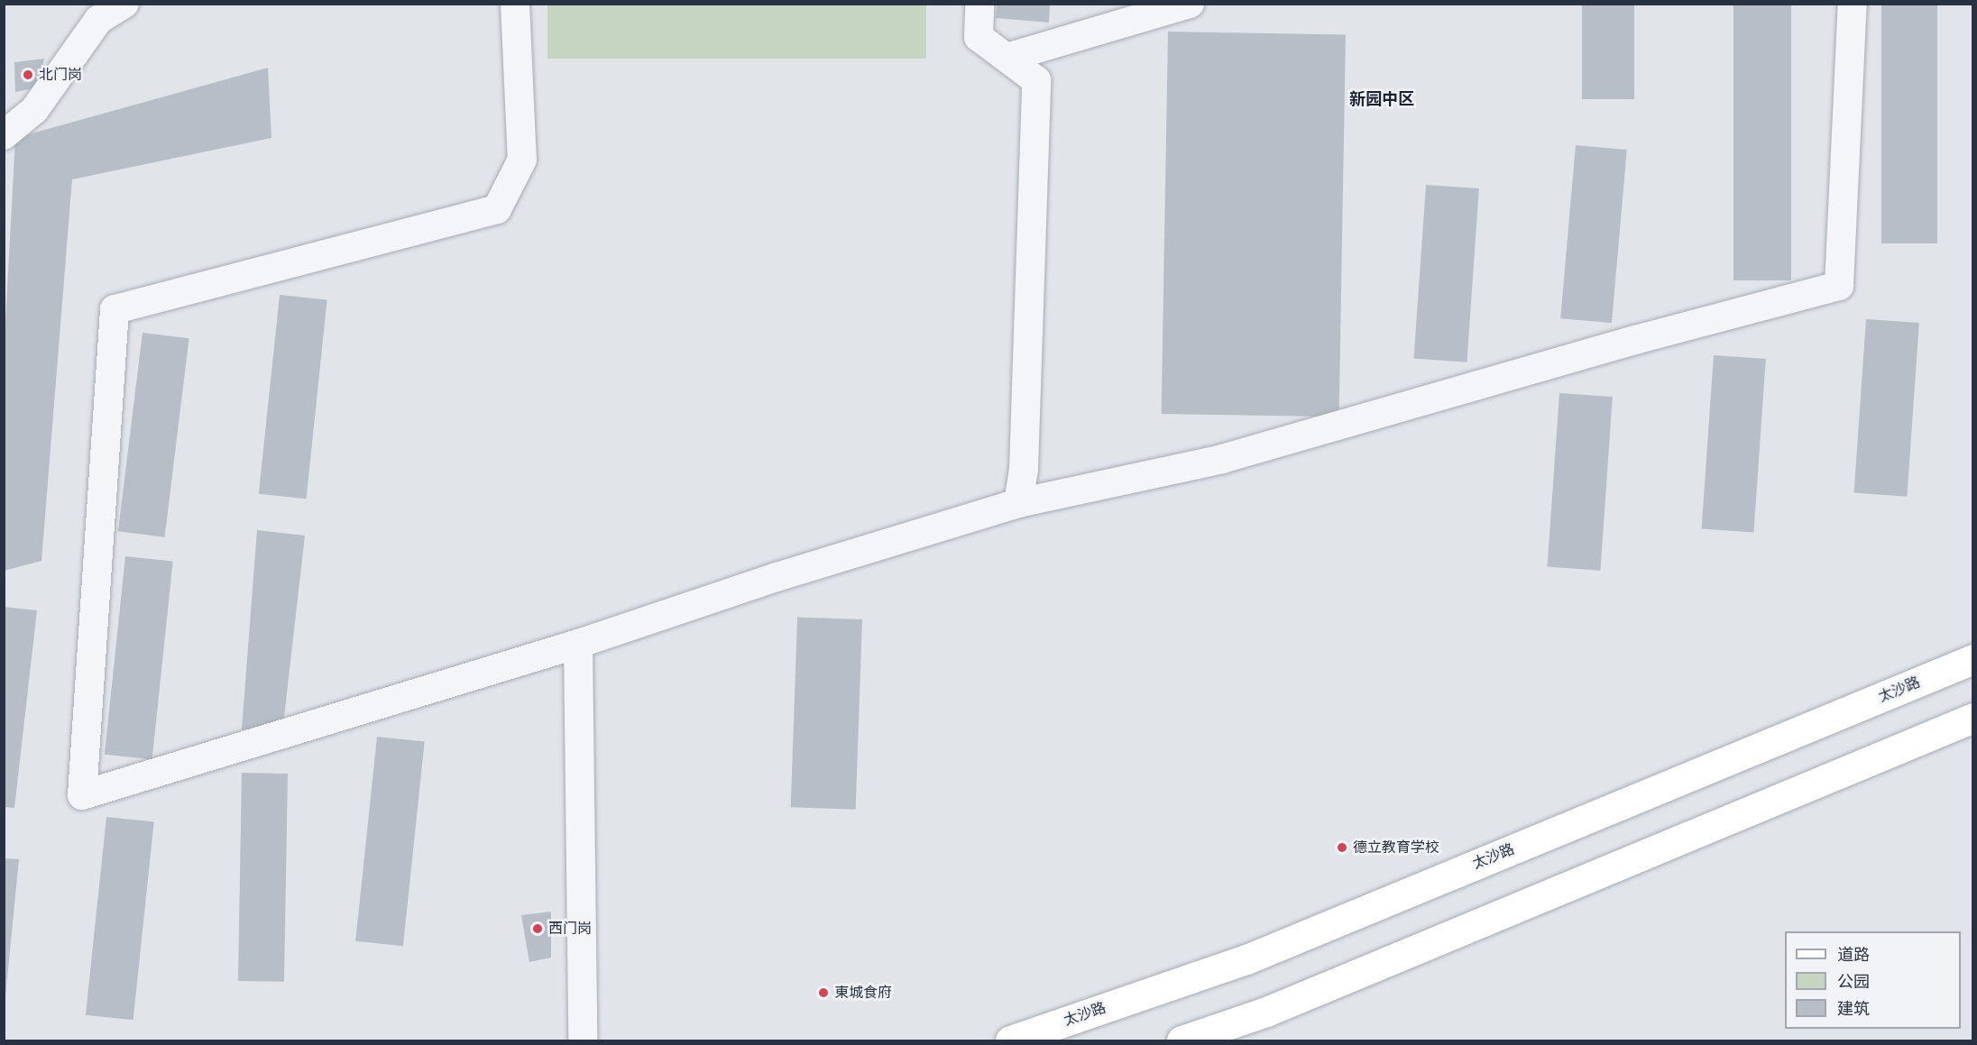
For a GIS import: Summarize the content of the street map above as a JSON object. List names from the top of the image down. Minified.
{"streets":{"main road":["太沙路"]},"districts":["新园中区"],"places":["北门岗","德立教育学校","西门岗","東城食府"],"legend":["道路","公园","建筑"]}
